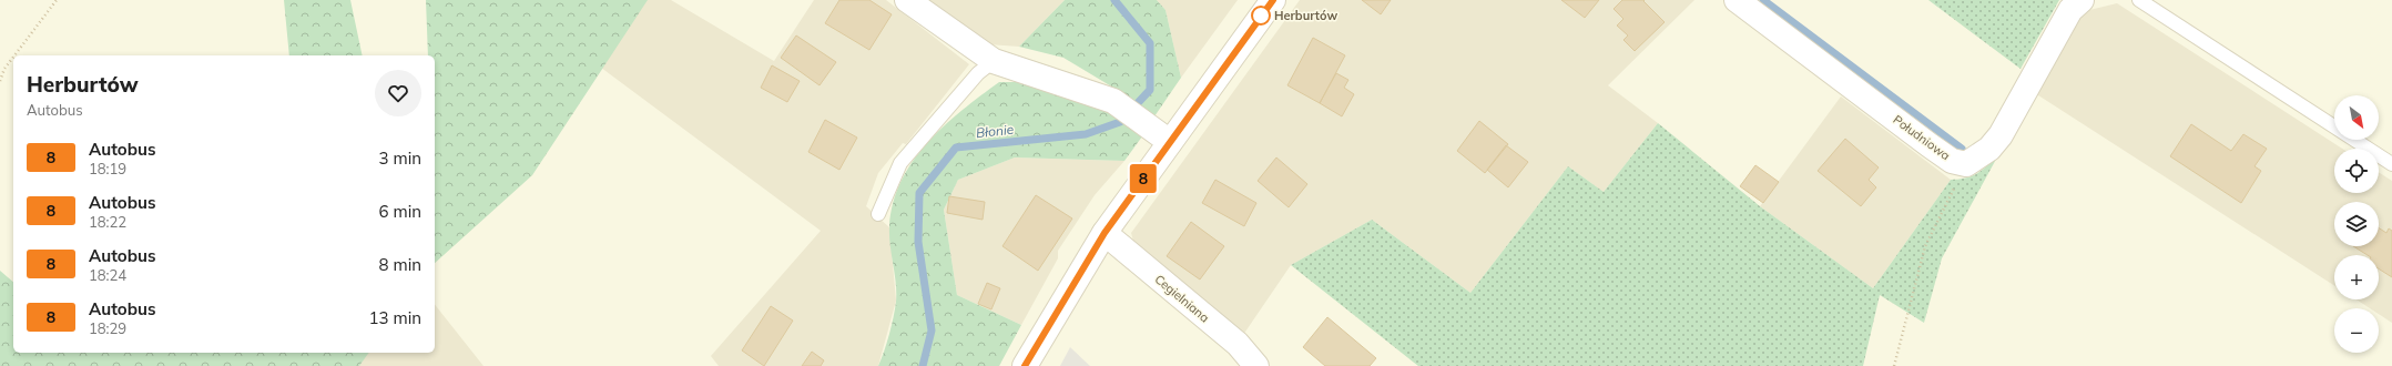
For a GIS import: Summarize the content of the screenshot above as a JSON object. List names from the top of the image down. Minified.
{"streets":{"street":["Południowa","Cegielniana"]},"water":["Błonie"],"places":["Herburtów"],"lines":["bus line 8"],"north":"bottom right","page":{"on_map":"8","heading":["Herburtów","Autobus"],"map_buttons":["+","−"],"list":[{"mark":"8","name":"Autobus","note":"18:19","value":"3 min"},{"mark":"8","name":"Autobus","note":"18:22","value":"6 min"},{"mark":"8","name":"Autobus","note":"18:24","value":"8 min"},{"mark":"8","name":"Autobus","note":"18:29","value":"13 min"}]}}
